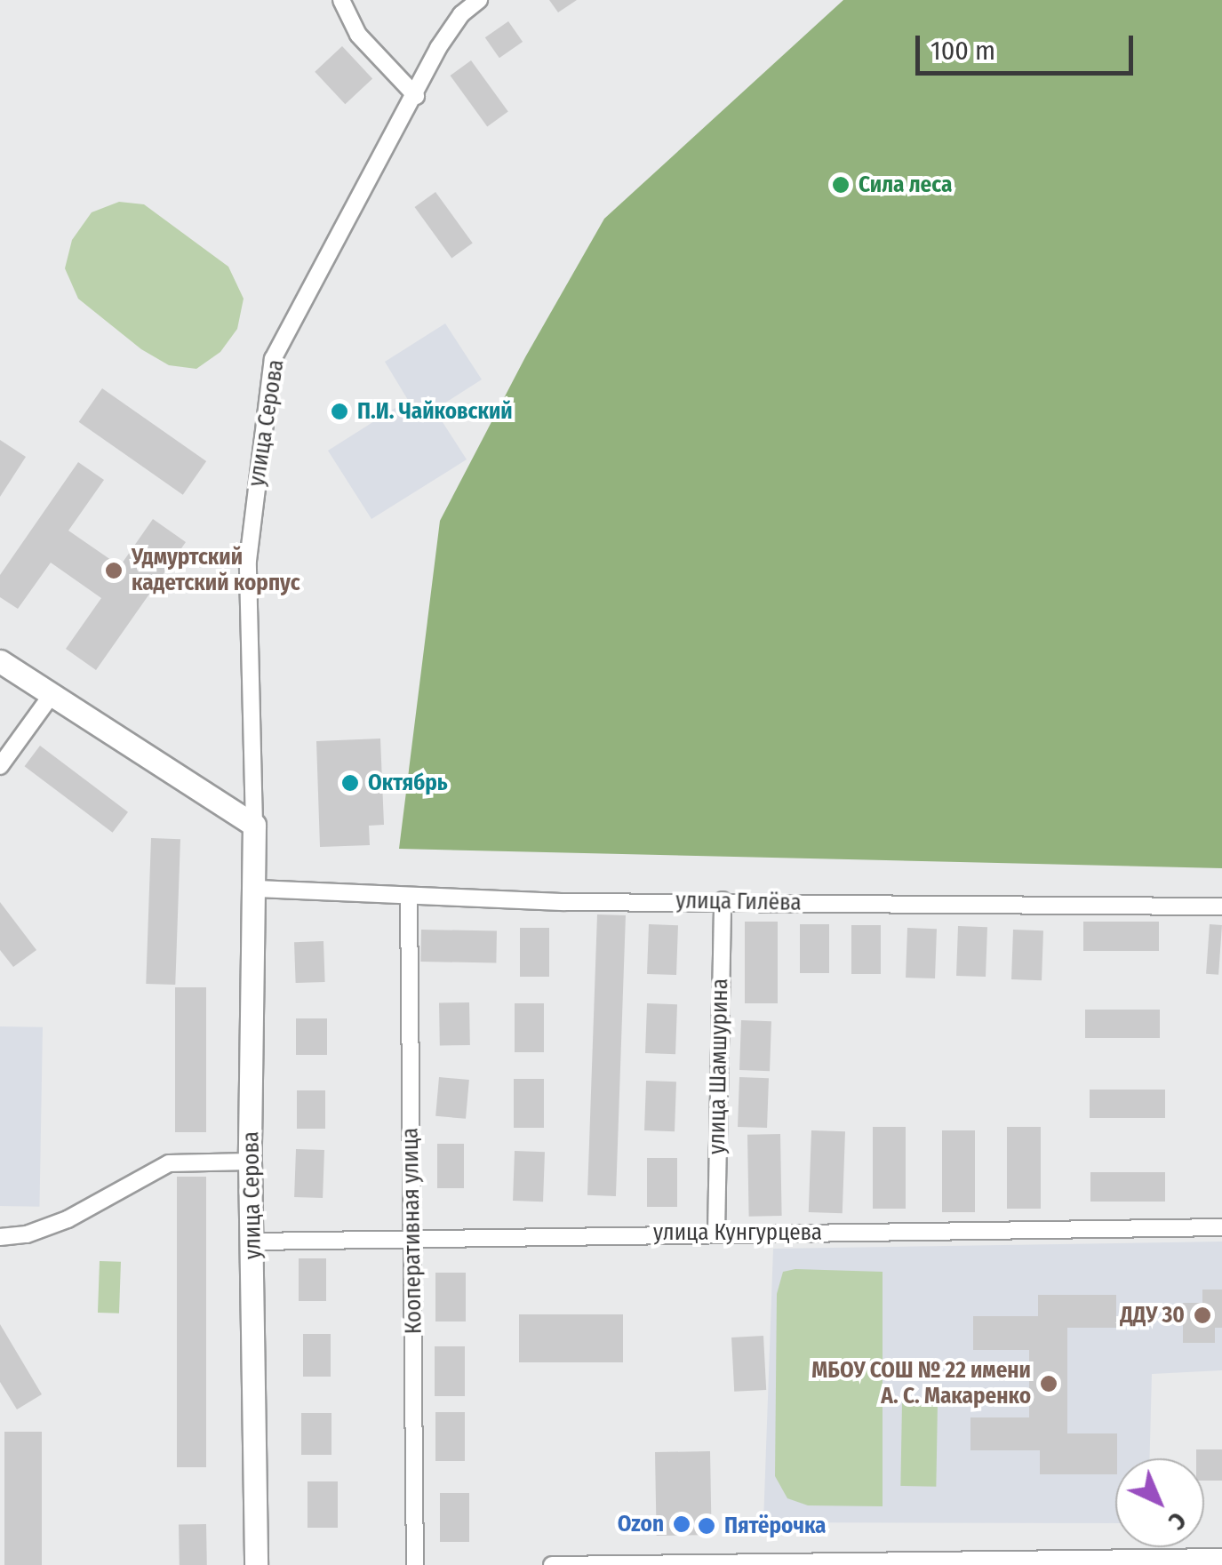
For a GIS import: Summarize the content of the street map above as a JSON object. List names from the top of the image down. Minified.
{"streets":{"main road":["улица Серова"],"street":["улица Гилёва","улица Шамшурина","Кооперативная улица","улица Кунгурцева"]},"crossings":[["улица Серова","улица Гилёва"],["улица Серова","улица Кунгурцева"],["улица Гилёва","улица Шамшурина"],["улица Гилёва","Кооперативная улица"],["улица Шамшурина","улица Кунгурцева"],["Кооперативная улица","улица Кунгурцева"]],"places":["Сила леса","П.И. Чайковский","Удмуртский кадетский корпус","Октябрь","ДДУ 30","МБОУ СОШ № 22 имени А. С. Макаренко","Ozon","Пятёрочка"],"scale_bar":"100 m","north":"bottom right"}
